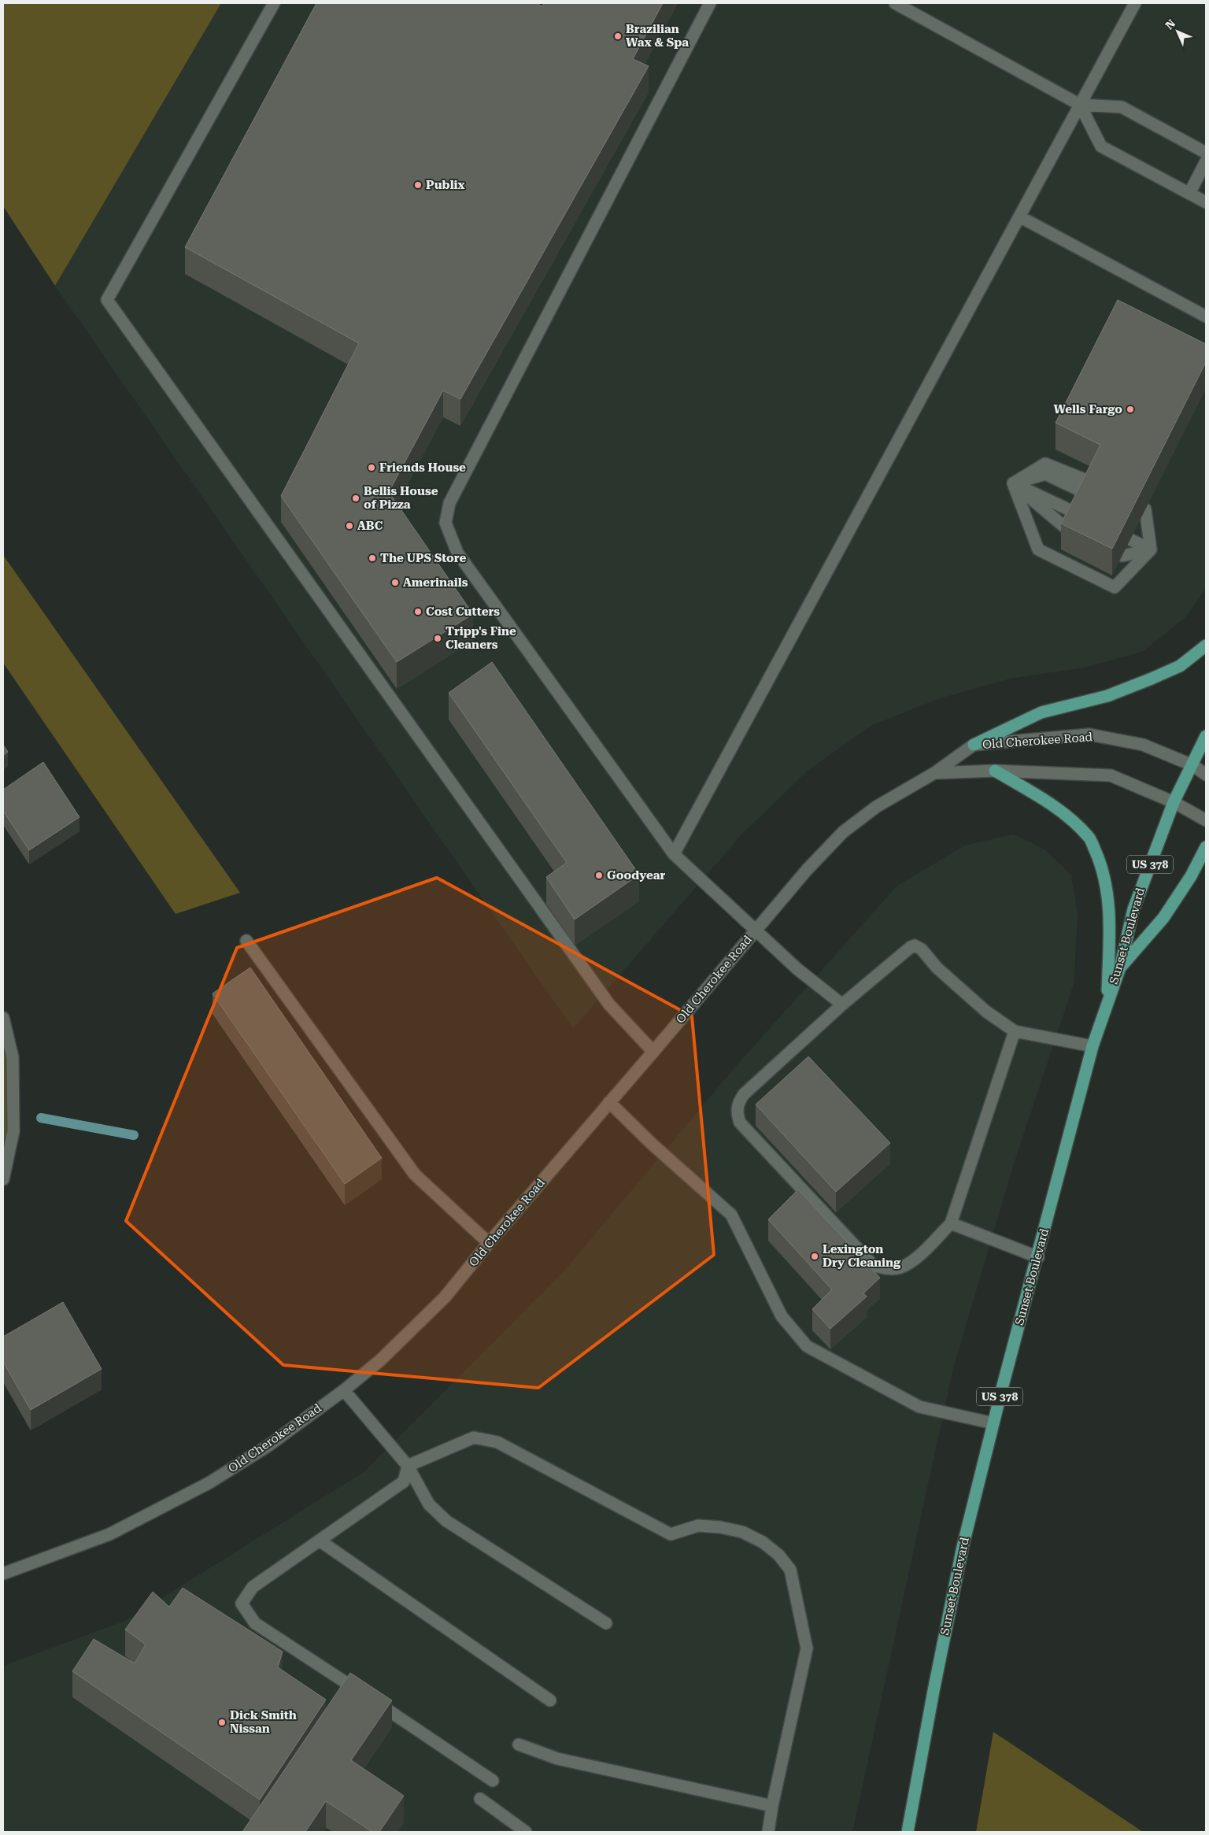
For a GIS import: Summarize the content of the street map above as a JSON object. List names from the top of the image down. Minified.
{"streets":{"main road":["US 378","Sunset Boulevard"],"street":["Old Cherokee Road"]},"crossings":[["Old Cherokee Road","Sunset Boulevard"]],"places":["Brazilian Wax & Spa","Publix","Wells Fargo","Friends House","Bellis House of Pizza","ABC","The UPS Store","Amerinails","Cost Cutters","Tripp's Fine Cleaners","Goodyear","Lexington Dry Cleaning","Dick Smith Nissan"],"north":"top left"}
